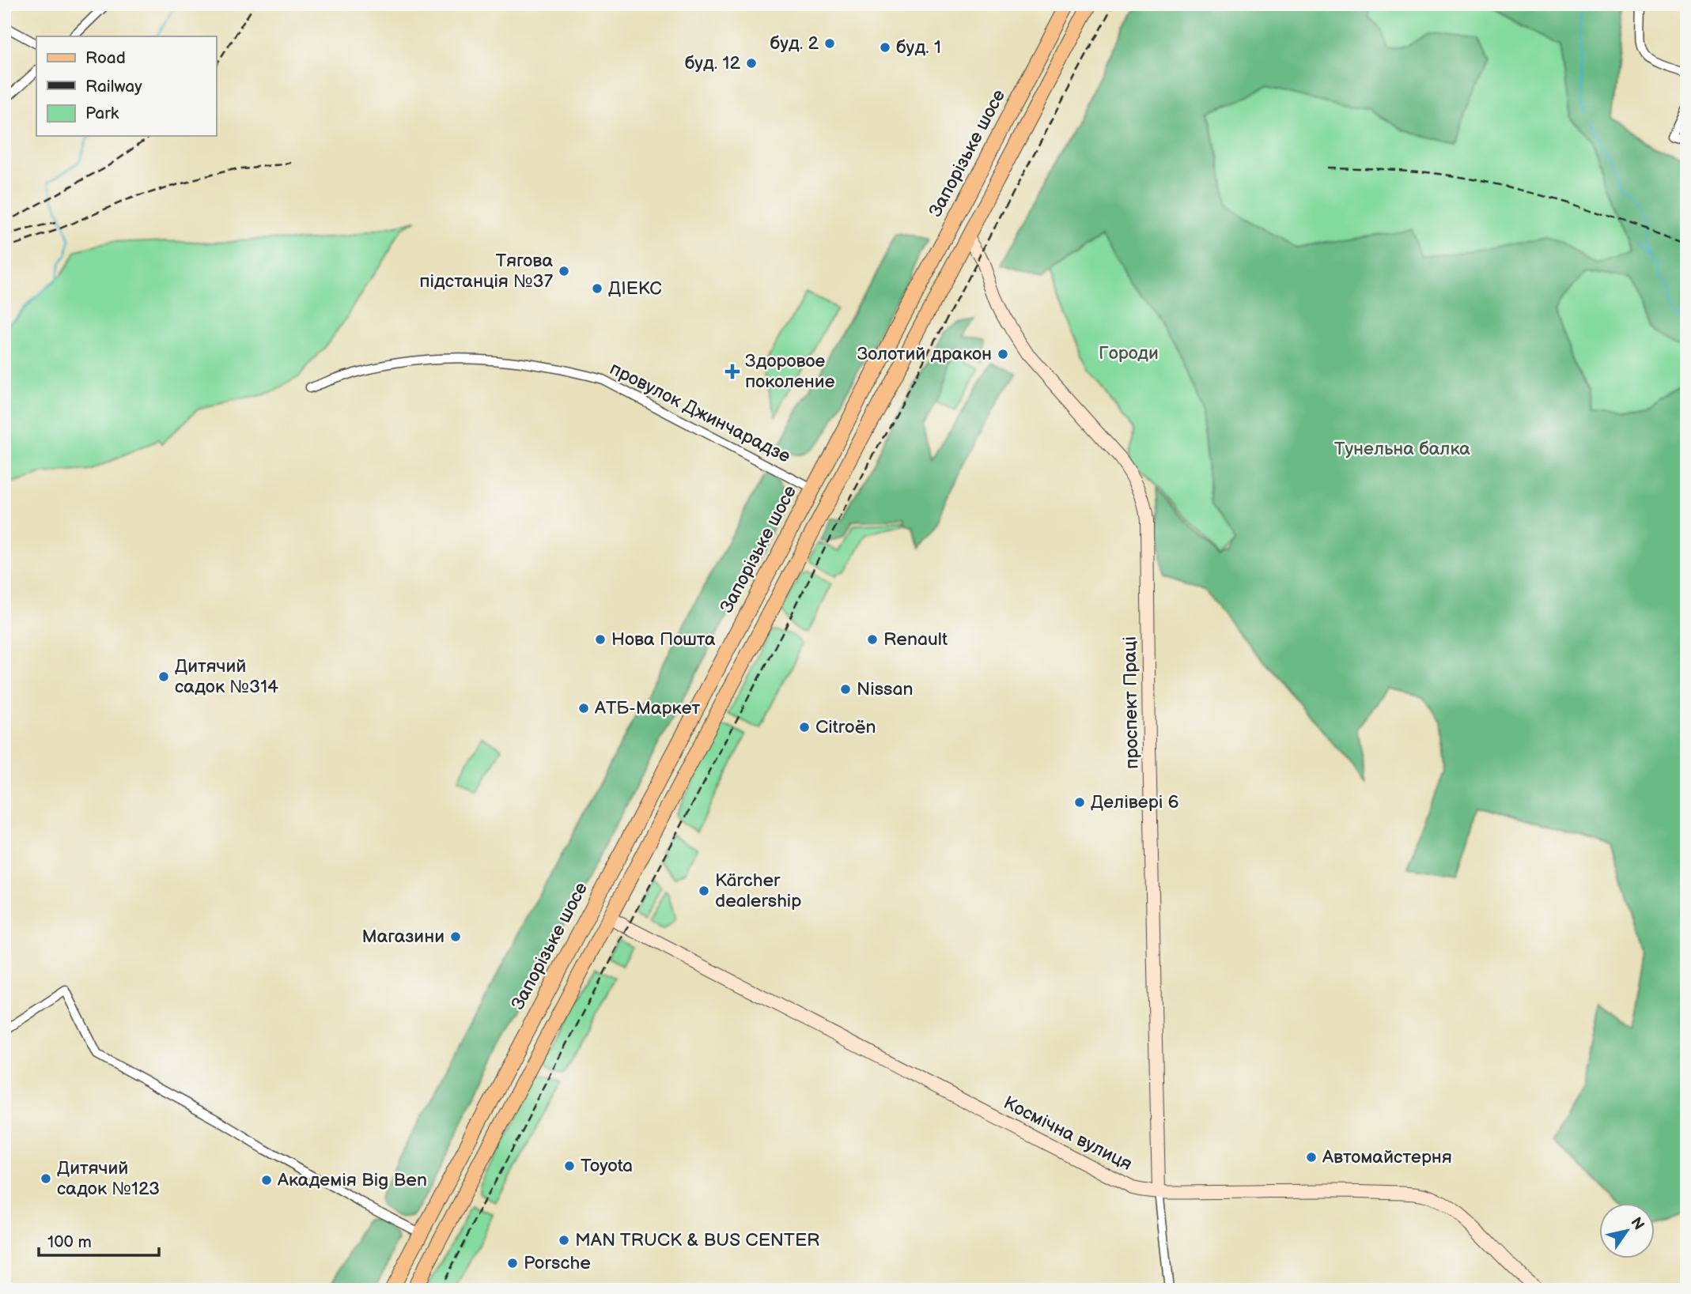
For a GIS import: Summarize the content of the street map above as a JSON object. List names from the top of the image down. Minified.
{"streets":{"main road":["Запорізьке шосе","проспект Праці","Космічна вулиця"],"street":["провулок Джинчарадзе"]},"crossings":[["Запорізьке шосе","провулок Джинчарадзе"],["Запорізьке шосе","Космічна вулиця"],["проспект Праці","Космічна вулиця"]],"parks":["Городи","Тунельна балка"],"places":{"other":["буд. 2","буд. 1","буд. 12","Тягова пiдстанцiя №37","ДІЕКС","Золотий дракон","Нова Пошта","Renault","Дитячий садок №314","Nissan","АТБ-Маркет","Citroën","Делівері 6","Kärcher dealership","Магазини","Автомайстерня","Toyota","Дитячий садок №123","Академія Big Ben","MAN TRUCK & BUS CENTER","Porsche"],"health":["Здоровое поколение"]},"legend":["Road","Railway","Park"],"scale_bar":"100 m","north":"top right"}
